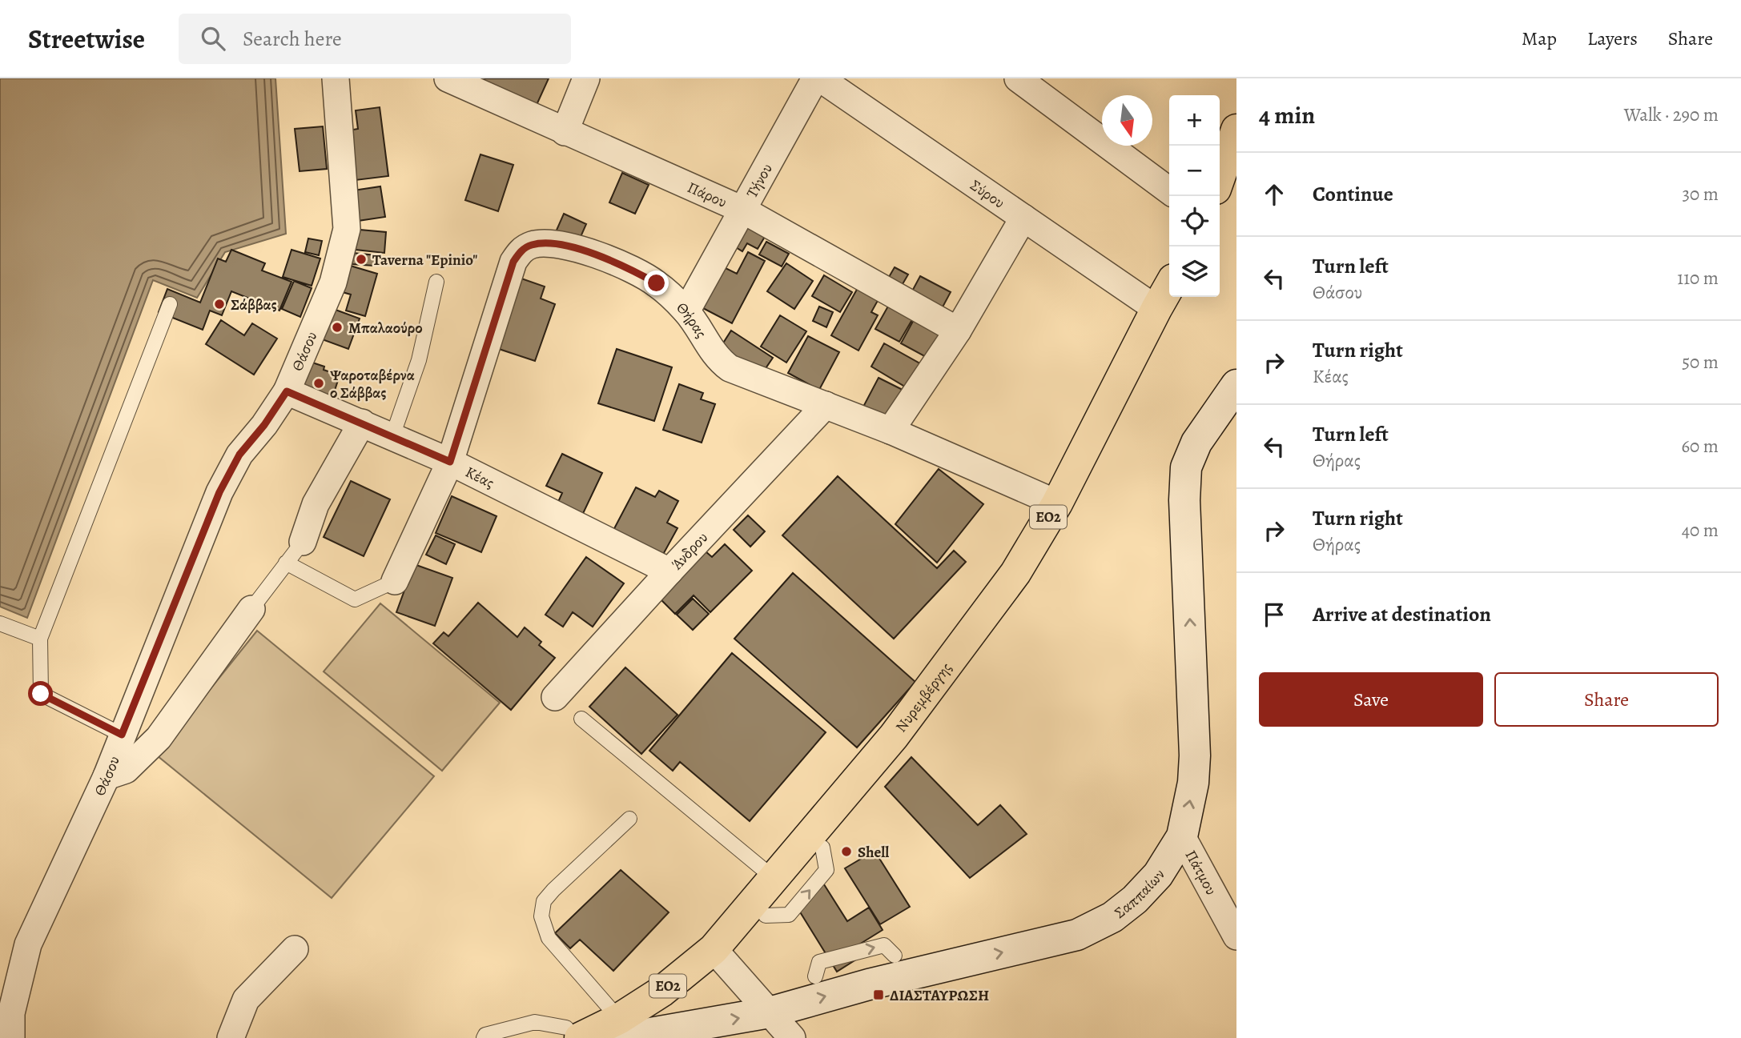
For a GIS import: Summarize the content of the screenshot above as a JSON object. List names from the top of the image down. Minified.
{"streets":{"main road":["ΕΟ2","Νυρεμβέργης"],"street":["Τήνου","Σύρου","Πάρου","Θήρας","Θάσου","Κέας","Άνδρου","Πάτμου","Σαππαίων"]},"crossings":[["Τήνου","Πάρου"],["Τήνου","Θήρας"],["Σύρου","Νυρεμβέργης"],["Θήρας","Κέας"],["Θήρας","Άνδρου"],["Θήρας","Νυρεμβέργης"],["Θάσου","Κέας"],["Κέας","Άνδρου"],["Νυρεμβέργης","Σαππαίων"],["Πάτμου","Σαππαίων"]],"one_way":["Σαππαίων"],"places":{"other":["Taverna \"Epinio\"","Σάββας","Μπαλαούρο","Ψαροταβέρνα ο Σάββας","Shell"],"transit":["ΔΙΑΣΤΑΥΡΩΣΗ"]},"north":"bottom","page":{"header":"Streetwise","search":"Search here","nav":["Map","Layers","Share"],"heading":["4 min","Walk · 290 m"],"map_buttons":["+","−"],"list":[["Continue","30 m"],["Turn left","Θάσου","110 m"],["Turn right","Κέας","50 m"],["Turn left","Θήρας","60 m"],["Turn right","Θήρας","40 m"],"Arrive at destination"],"buttons":["Save","Share"]}}
